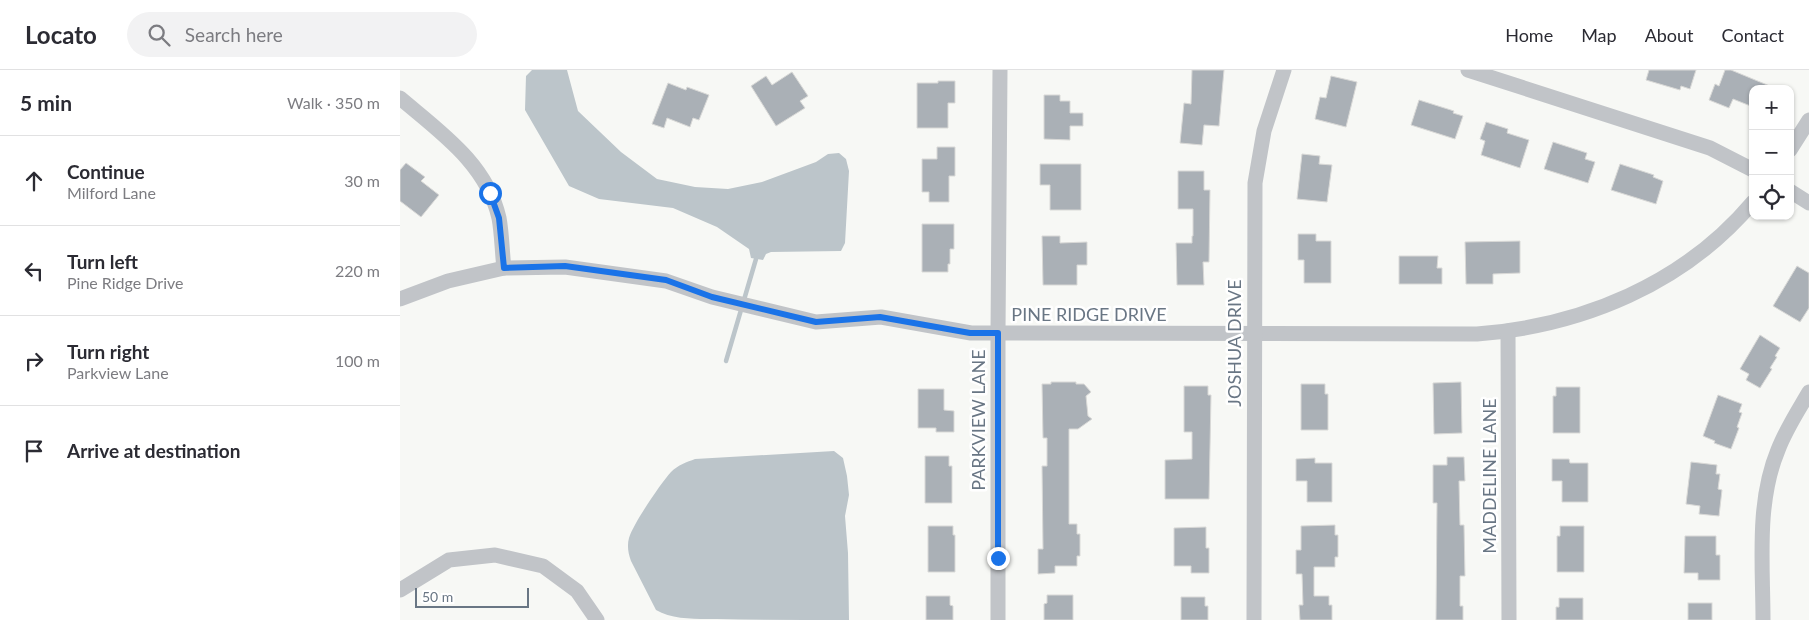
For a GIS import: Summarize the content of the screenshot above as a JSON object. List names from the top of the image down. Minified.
{"streets":{"street":["PINE RIDGE DRIVE","JOSHUA DRIVE","PARKVIEW LANE","MADDELINE LANE"]},"crossings":[["PINE RIDGE DRIVE","JOSHUA DRIVE"],["PINE RIDGE DRIVE","PARKVIEW LANE"],["PINE RIDGE DRIVE","MADDELINE LANE"]],"scale_bar":"50 m","page":{"header":"Locato","search":"Search here","nav":["Home","Map","About","Contact"],"heading":["5 min","Walk · 350 m"],"map_buttons":["+","−"],"list":[["Continue","Milford Lane","30 m"],["Turn left","Pine Ridge Drive","220 m"],["Turn right","Parkview Lane","100 m"],"Arrive at destination"],"scale":"50 m"}}
